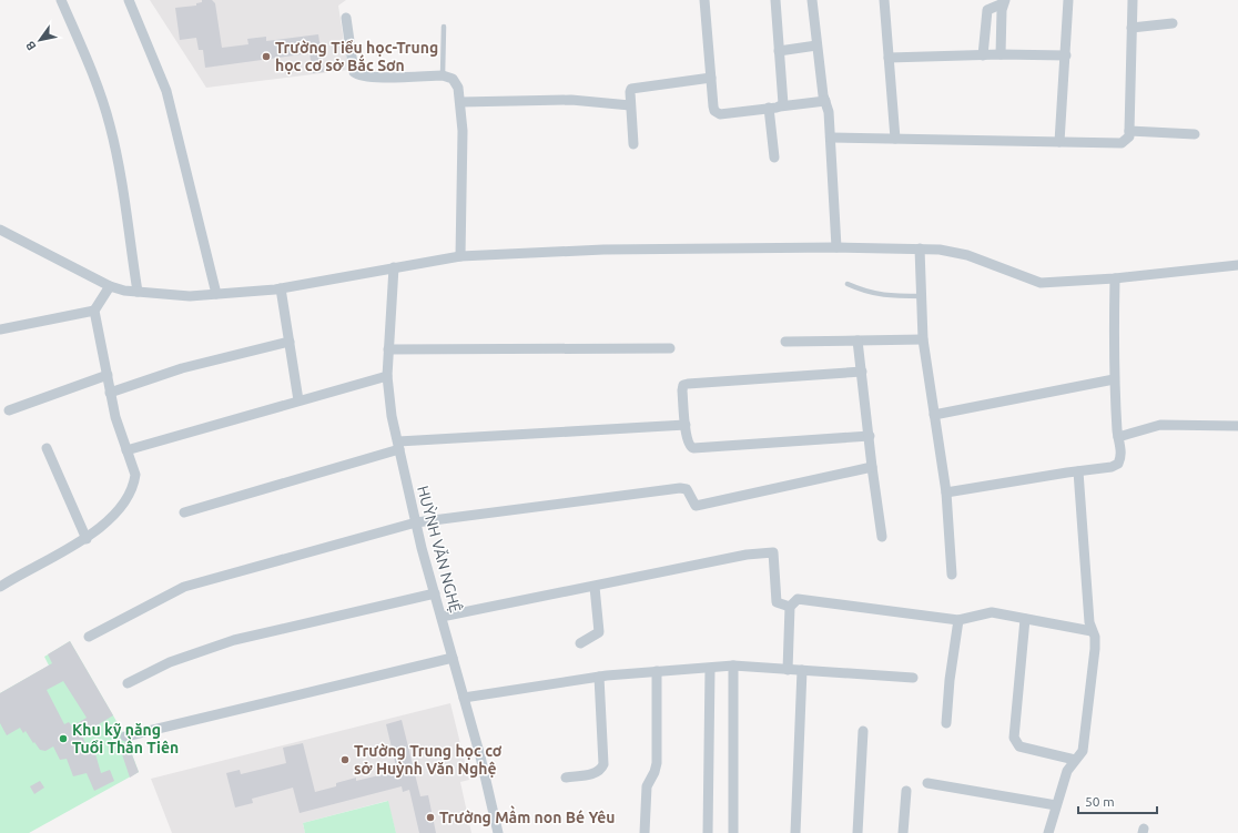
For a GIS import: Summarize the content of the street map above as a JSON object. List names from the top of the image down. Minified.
{"streets":{"street":["HUỲNH VĂN NGHỆ"]},"places":["Trường Tiểu học-Trung học cơ sở Bắc Sơn","Khu kỹ năng Tuổi Thần Tiên","Trường Trung học cơ sở Huỳnh Văn Nghệ","Trường Mầm non Bé Yêu"],"scale_bar":"50 m","north":"bottom left"}
